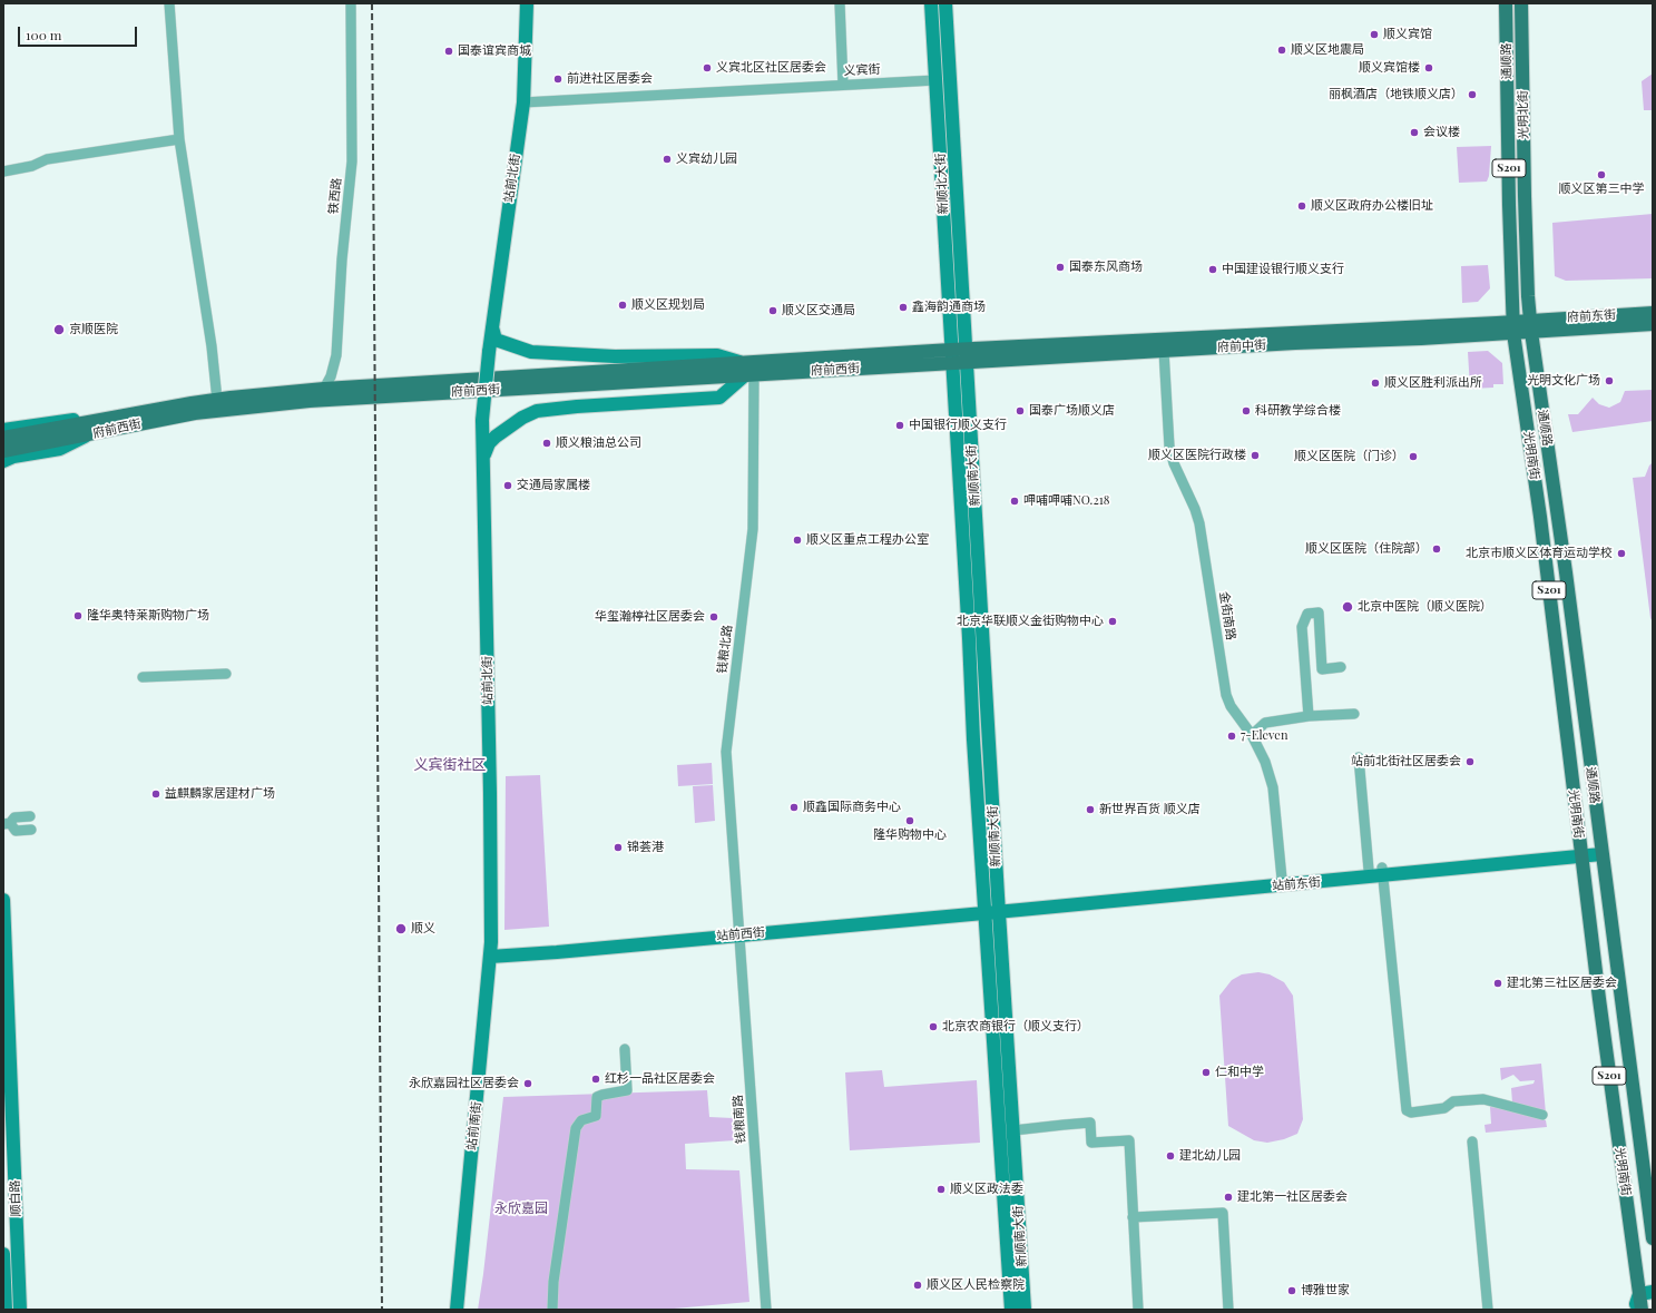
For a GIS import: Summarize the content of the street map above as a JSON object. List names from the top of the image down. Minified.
{"streets":{"main road":["通顺路","光明北街","S201","站前北街","新顺北大街","府前东街","府前中街","府前西街","光明南街","新顺南大街","站前东街","站前西街","站前南街","顺白路"],"street":["义宾街","铁西路","金街南路","钱粮北路","钱粮南路"]},"crossings":[["通顺路","光明北街"],["通顺路","府前东街"],["通顺路","府前中街"],["通顺路","光明南街"],["通顺路","站前东街"],["义宾街","站前北街"],["义宾街","新顺北大街"],["光明北街","府前东街"],["光明北街","府前中街"],["站前北街","站前西街"],["站前北街","站前南街"],["新顺北大街","府前中街"],["新顺北大街","府前西街"],["新顺北大街","新顺南大街"],["铁西路","府前西街"],["府前东街","府前中街"],["府前中街","府前西街"],["府前中街","光明南街"],["府前中街","新顺南大街"],["府前中街","金街南路"],["府前西街","新顺南大街"],["府前西街","钱粮北路"],["光明南街","站前东街"],["新顺南大街","站前东街"],["新顺南大街","站前西街"],["金街南路","站前东街"],["钱粮北路","站前西街"],["钱粮北路","钱粮南路"],["站前东街","站前西街"],["站前西街","钱粮南路"],["站前西街","站前南街"]],"districts":["义宾街社区","永欣嘉园"],"places":["顺义宾馆","顺义区地震局","国泰谊宾商城","义宾北区社区居委会","顺义宾馆楼","前进社区居委会","丽枫酒店（地铁顺义店）","会议楼","义宾幼儿园","顺义区第三中学","顺义区政府办公楼旧址","国泰东风商场","中国建设银行顺义支行","顺义区规划局","鑫海韵通商场","顺义区交通局","京顺医院","光明文化广场","顺义区胜利派出所","国泰广场顺义店","科研教学综合楼","中国银行顺义支行","顺义粮油总公司","顺义区医院行政楼","顺义区医院（门诊）","交通局家属楼","呷哺呷哺NO.218","顺义区重点工程办公室","顺义区医院（住院部）","北京市顺义区体育运动学校","北京中医院（顺义医院）","隆华奥特莱斯购物广场","华玺瀚楟社区居委会","北京华联顺义金街购物中心","7-Eleven","站前北街社区居委会","益麒麟家居建材广场","顺鑫国际商务中心","新世界百货 顺义店","隆华购物中心","锦荟港","顺义","建北第三社区居委会","北京农商银行（顺义支行）","仁和中学","红杉一品社区居委会","永欣嘉园社区居委会","建北幼儿园","顺义区政法委","建北第一社区居委会","顺义区人民检察院","博雅世家"],"scale_bar":"100 m"}
